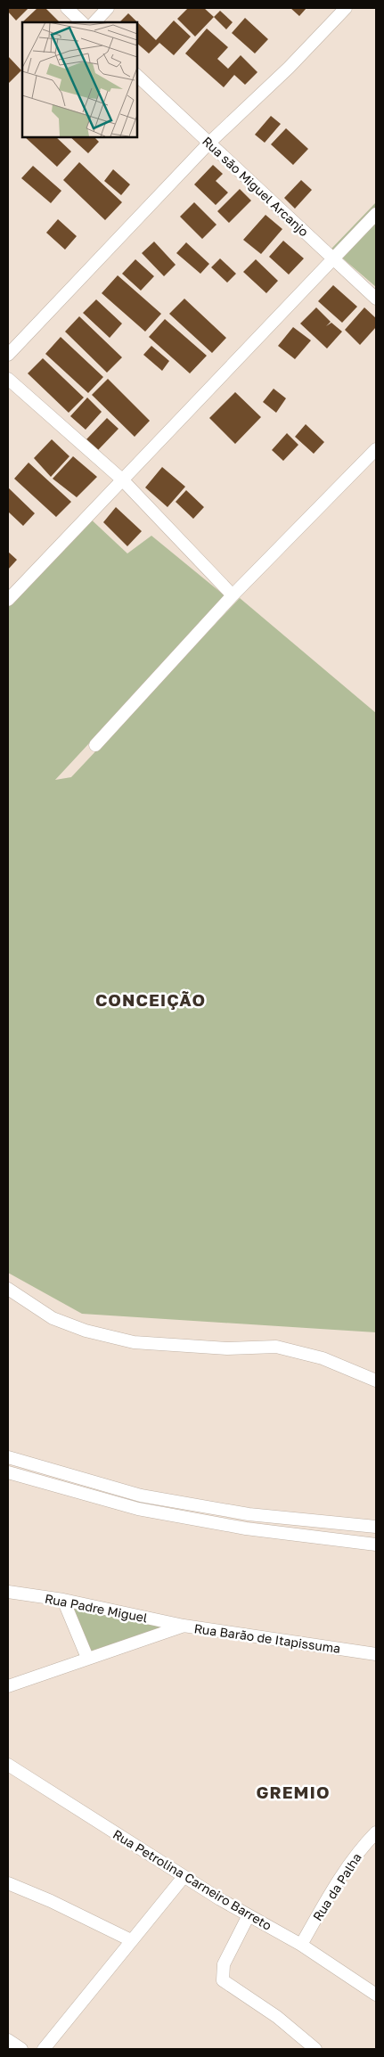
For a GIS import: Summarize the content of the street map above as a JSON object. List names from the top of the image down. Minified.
{"streets":{"street":["Rua são Miguel Arcanjo","Rua Padre Miguel","Rua Barão de Itapissuma","Rua Petrolina Carneiro Barreto","Rua da Palha"]},"crossings":[["Rua Padre Miguel","Rua Barão de Itapissuma"],["Rua Petrolina Carneiro Barreto","Rua da Palha"]],"districts":["CONCEIÇÃO","GREMIO"]}
